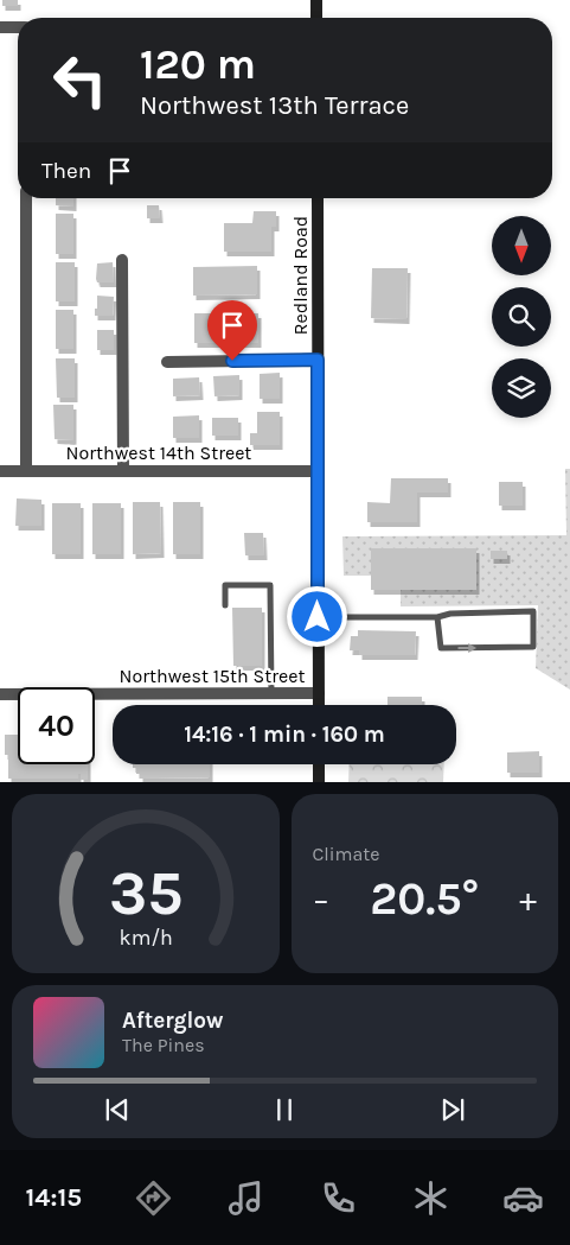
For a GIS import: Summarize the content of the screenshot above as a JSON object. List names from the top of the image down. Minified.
{"streets":{"street":["Redland Road","Northwest 14th Street","Northwest 15th Street"]},"crossings":[["Redland Road","Northwest 14th Street"],["Redland Road","Northwest 15th Street"]],"north":"bottom","page":{"turn":["120 m","Northwest 13th Terrace"],"then":"Then","limit":"40","trip":"14:16 · 1 min · 160 m","tile":"Climate","heat":["−","20.5°","+"],"song":["Afterglow","The Pines"],"tabs":"14:15","gauge":["35","km/h"]}}
